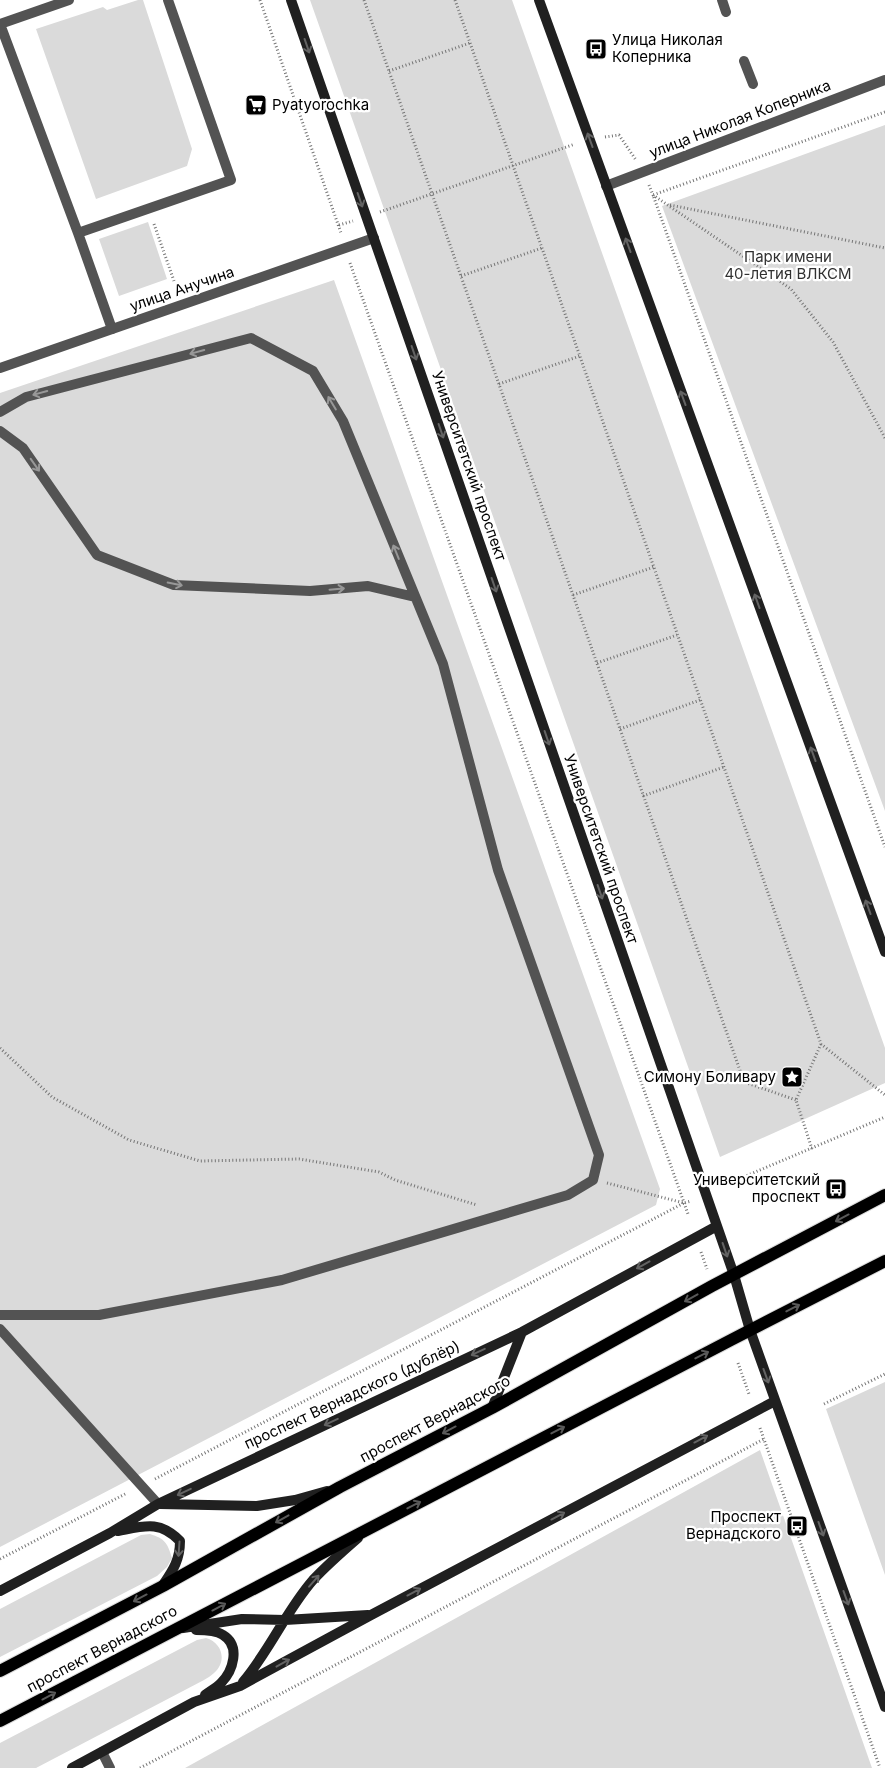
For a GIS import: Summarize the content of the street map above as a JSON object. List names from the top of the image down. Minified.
{"streets":{"main road":["Университетский проспект","проспект Вернадского (дублёр)","проспект Вернадского"],"street":["улица Николая Коперника","улица Анучина"]},"crossings":[["улица Анучина","Университетский проспект"],["Университетский проспект","проспект Вернадского (дублёр)"],["Университетский проспект","проспект Вернадского"]],"one_way":["Университетский проспект","проспект Вернадского (дублёр)"],"parks":["Парк имени 40-летия ВЛКСМ"],"places":{"bus stop":["Улица Николая Коперника","Университетский проспект","Проспект Вернадского"],"supermarket":["Pyatyorochka"],"place":["Симону Боливару"]}}
